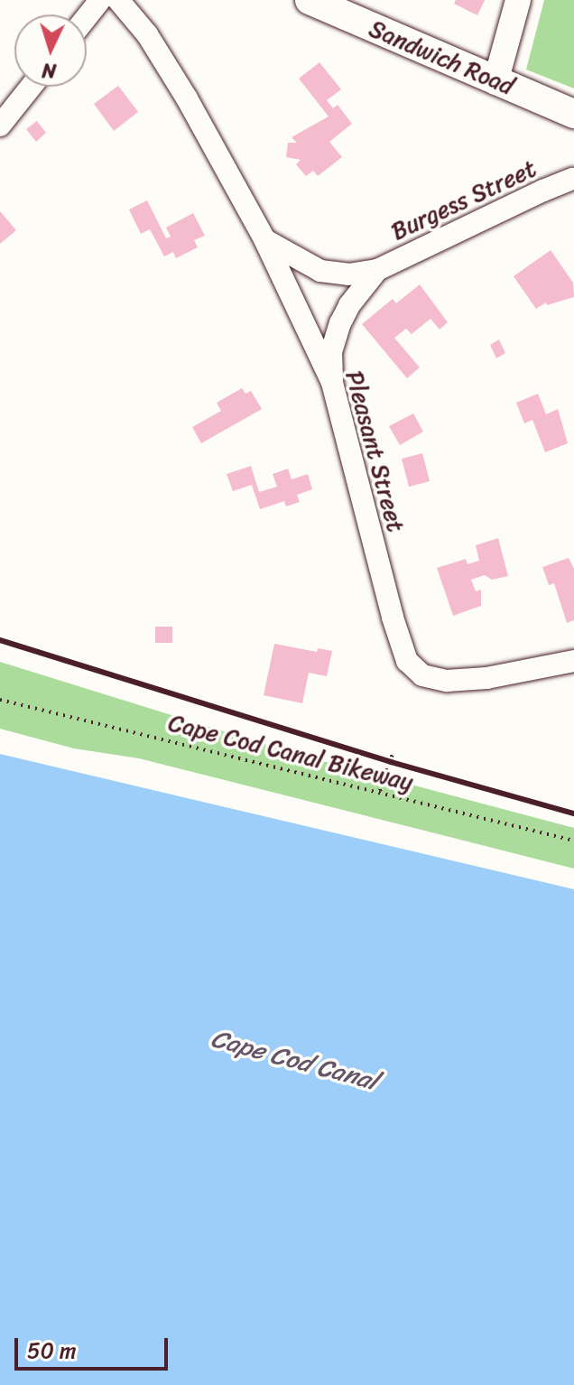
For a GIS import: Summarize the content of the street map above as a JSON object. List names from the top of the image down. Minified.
{"streets":{"main road":["Sandwich Road"],"street":["Burgess Street","Pleasant Street"],"path":["Cape Cod Canal Bikeway"]},"crossings":[["Burgess Street","Pleasant Street"]],"water":["Cape Cod Canal"],"scale_bar":"50 m","north":"bottom"}
